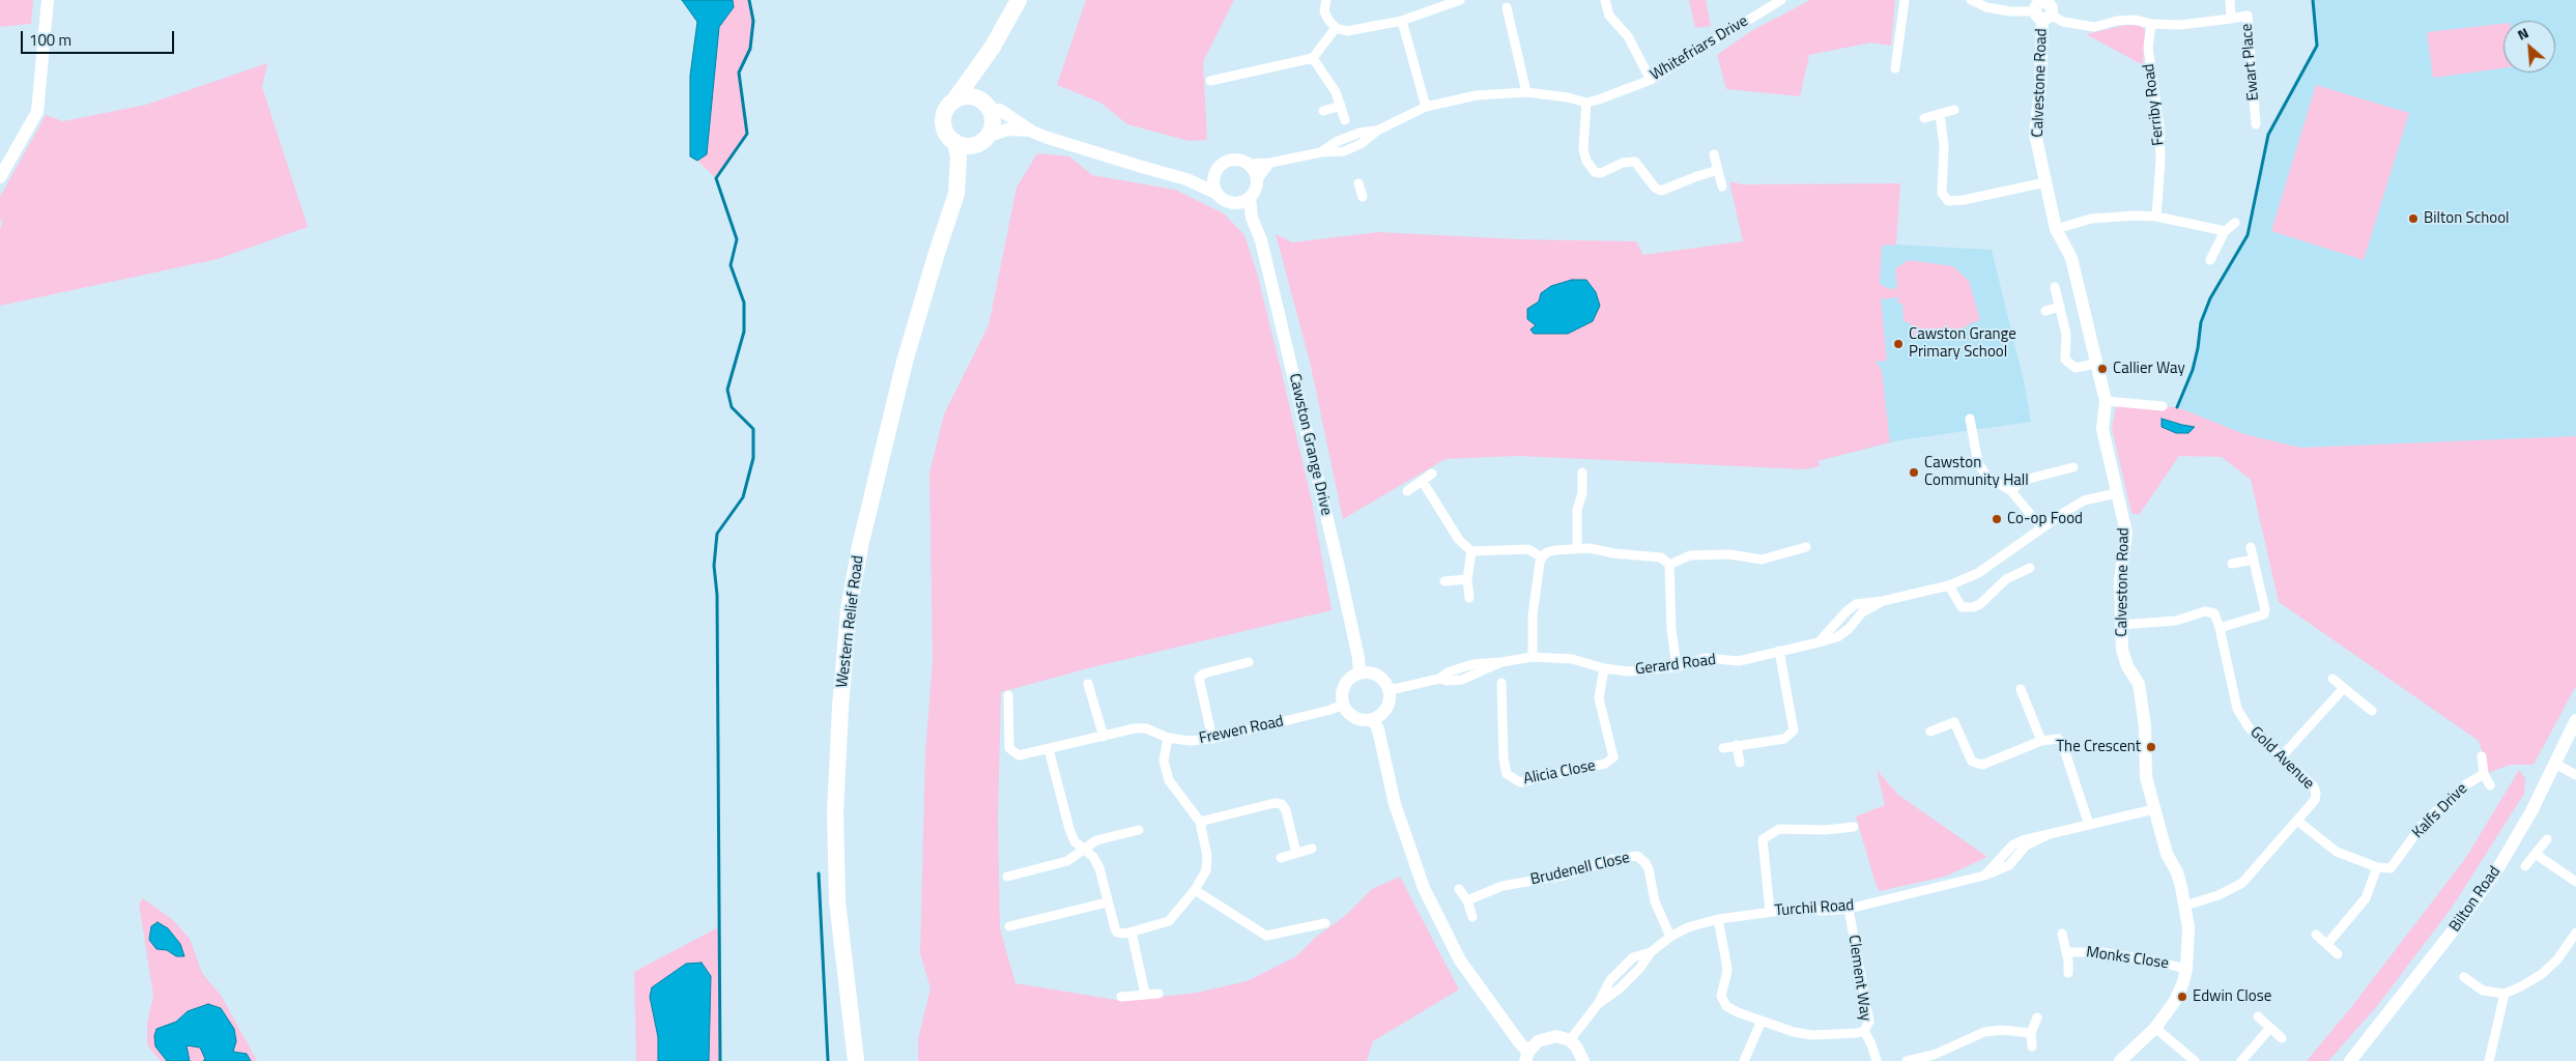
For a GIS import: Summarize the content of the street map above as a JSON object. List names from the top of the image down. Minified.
{"streets":{"highway":["Western Relief Road"],"street":["Whitefriars Drive","Ewart Place","Calvestone Road","Ferriby Road","Cawston Grange Drive","Gerard Road","Frewen Road","Gold Avenue","Alicia Close","Kalfs Drive","Brudenell Close","Bilton Road","Turchil Road","Monks Close","Clement Way"]},"crossings":[["Calvestone Road","Gerard Road"],["Calvestone Road","Gold Avenue"],["Calvestone Road","Turchil Road"],["Calvestone Road","Monks Close"],["Cawston Grange Drive","Gerard Road"],["Cawston Grange Drive","Frewen Road"],["Gerard Road","Frewen Road"],["Gerard Road","Alicia Close"],["Brudenell Close","Turchil Road"],["Turchil Road","Clement Way"]],"places":["Bilton School","Cawston Grange Primary School","Callier Way","Cawston Community Hall","Co-op Food","The Crescent","Edwin Close"],"scale_bar":"100 m","north":"top left"}
